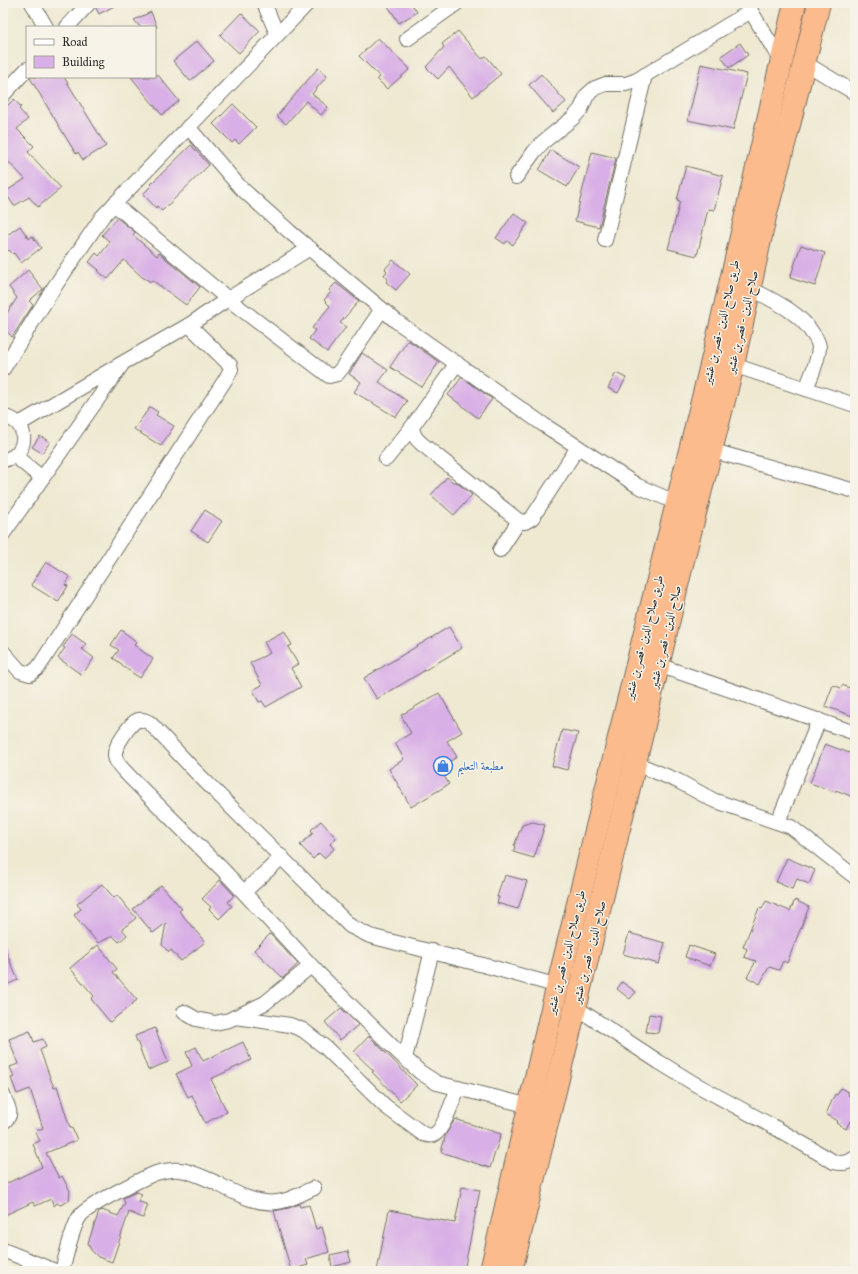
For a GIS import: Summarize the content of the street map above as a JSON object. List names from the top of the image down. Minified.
{"streets":{"highway":["طريق صلاح الدين -قصر بن غشير","صلاح الدين - قصر بن غشير"]},"places":{"shop":["مطبعة التعليم"]},"legend":["Road","Building"]}
